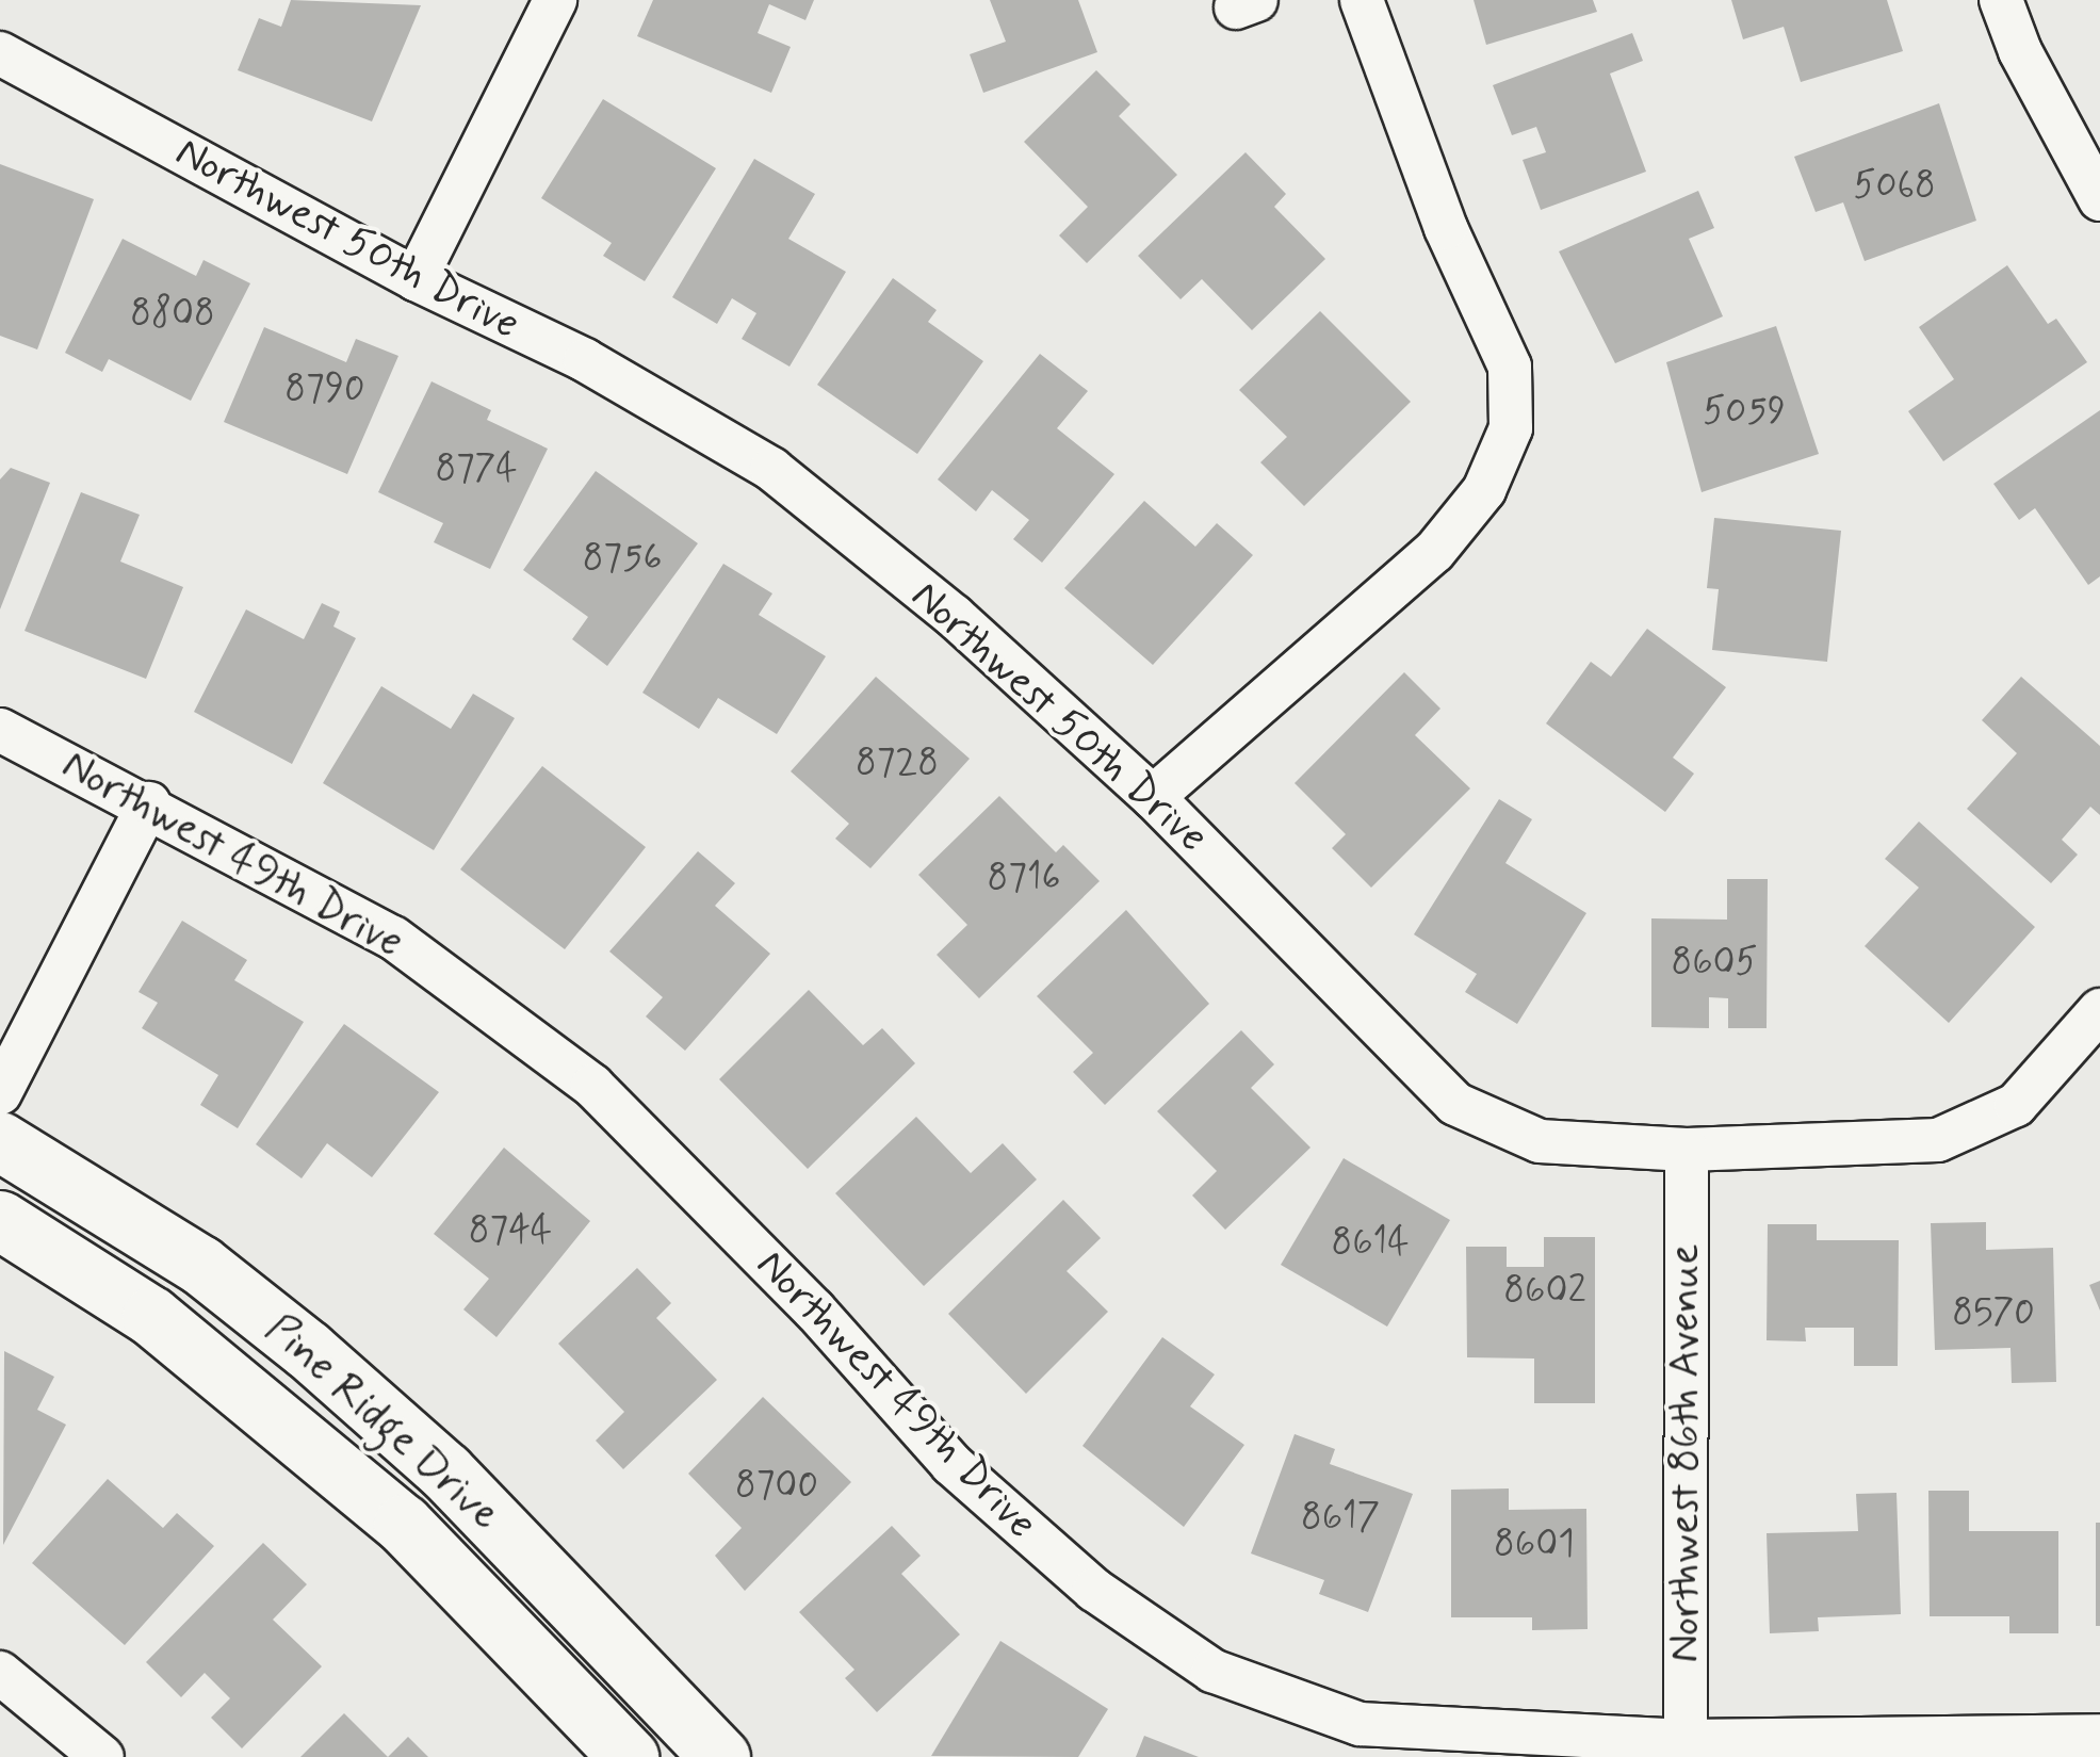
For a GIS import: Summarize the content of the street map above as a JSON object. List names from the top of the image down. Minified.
{"streets":{"street":["Northwest 50th Drive","Northwest 49th Drive","Pine Ridge Drive","Northwest 86th Avenue"]},"crossings":[["Northwest 50th Drive","Northwest 86th Avenue"],["Northwest 49th Drive","Northwest 86th Avenue"]],"house_numbers":["5068","8808","8790","5059","8774","8756","8728","8716","8605","8744","8614","8602","8570","8700","8617","8601"]}
